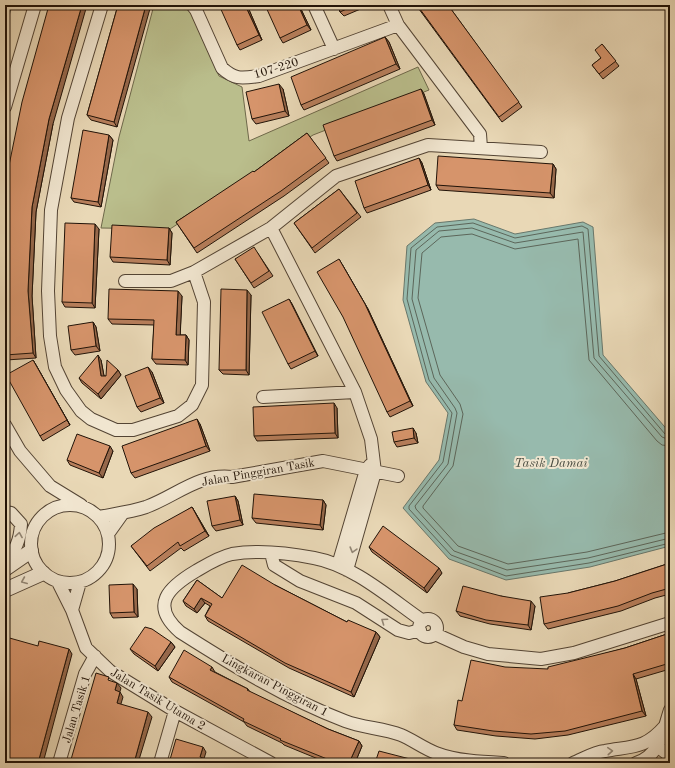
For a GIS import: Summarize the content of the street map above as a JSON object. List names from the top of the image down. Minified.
{"streets":{"street":["107-220","Jalan Pinggiran Tasik","Lingkaran Pinggiran 1","Jalan Tasik Utama 2","Jalan Tasik 1"]},"crossings":[["Jalan Pinggiran Tasik","Jalan Tasik Utama 2"],["Jalan Tasik Utama 2","Jalan Tasik 1"]],"water":["Tasik Damai"]}
